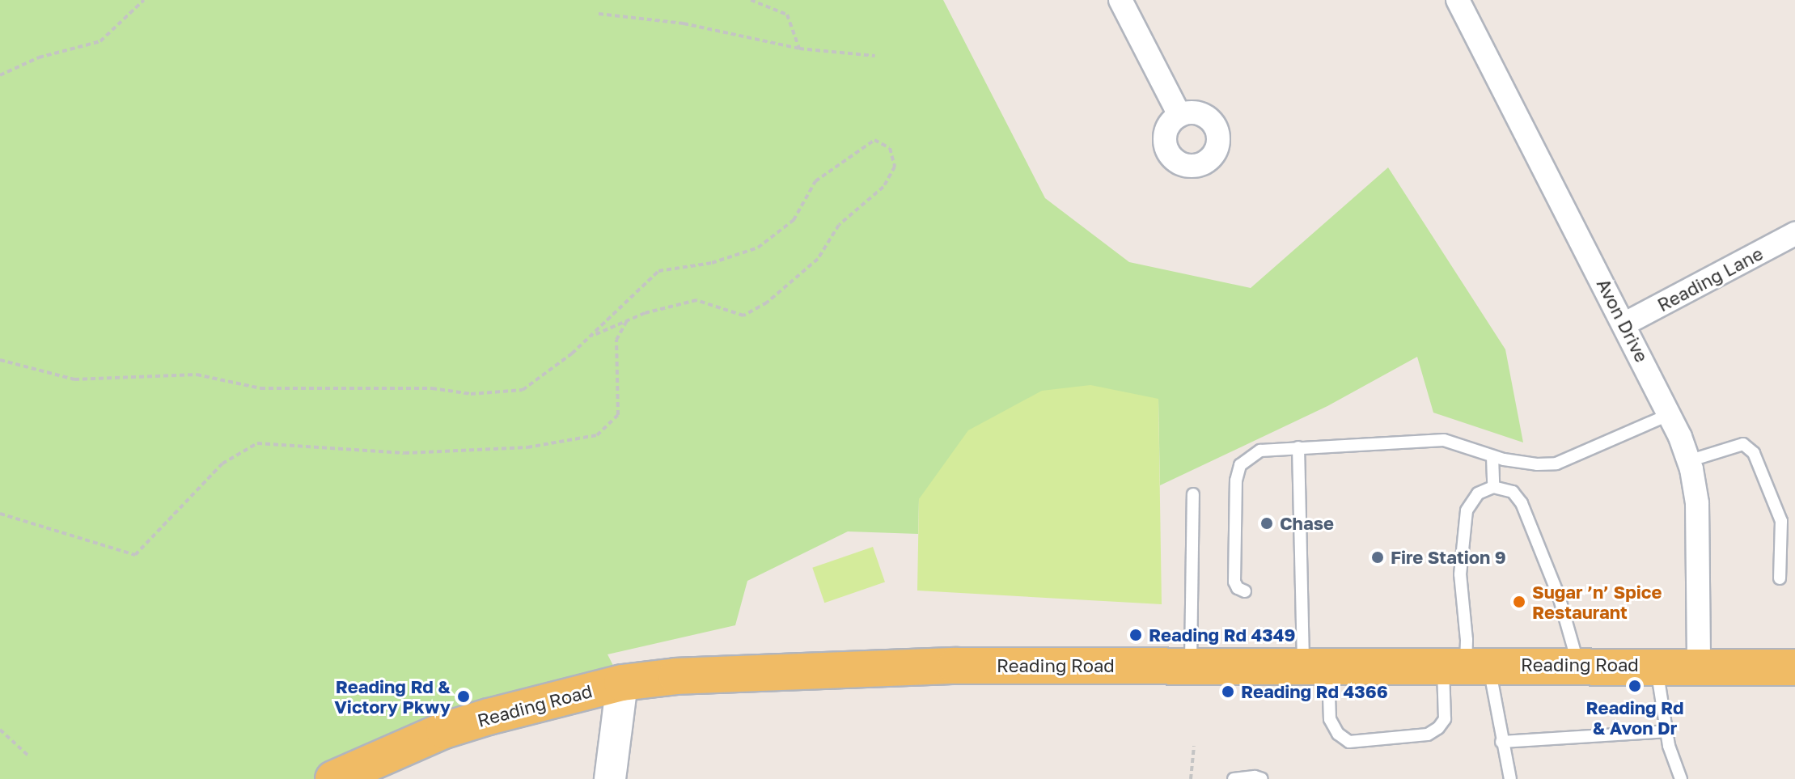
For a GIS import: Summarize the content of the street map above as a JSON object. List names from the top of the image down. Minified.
{"streets":{"main road":["Reading Road"],"street":["Reading Lane","Avon Drive"]},"crossings":[["Reading Lane","Avon Drive"],["Avon Drive","Reading Road"]],"places":["Chase","Fire Station 9","Sugar ’n’ Spice Restaurant","Reading Rd 4349","Reading Rd & Avon Dr","Reading Rd 4366","Reading Rd & Victory Pkwy"]}
